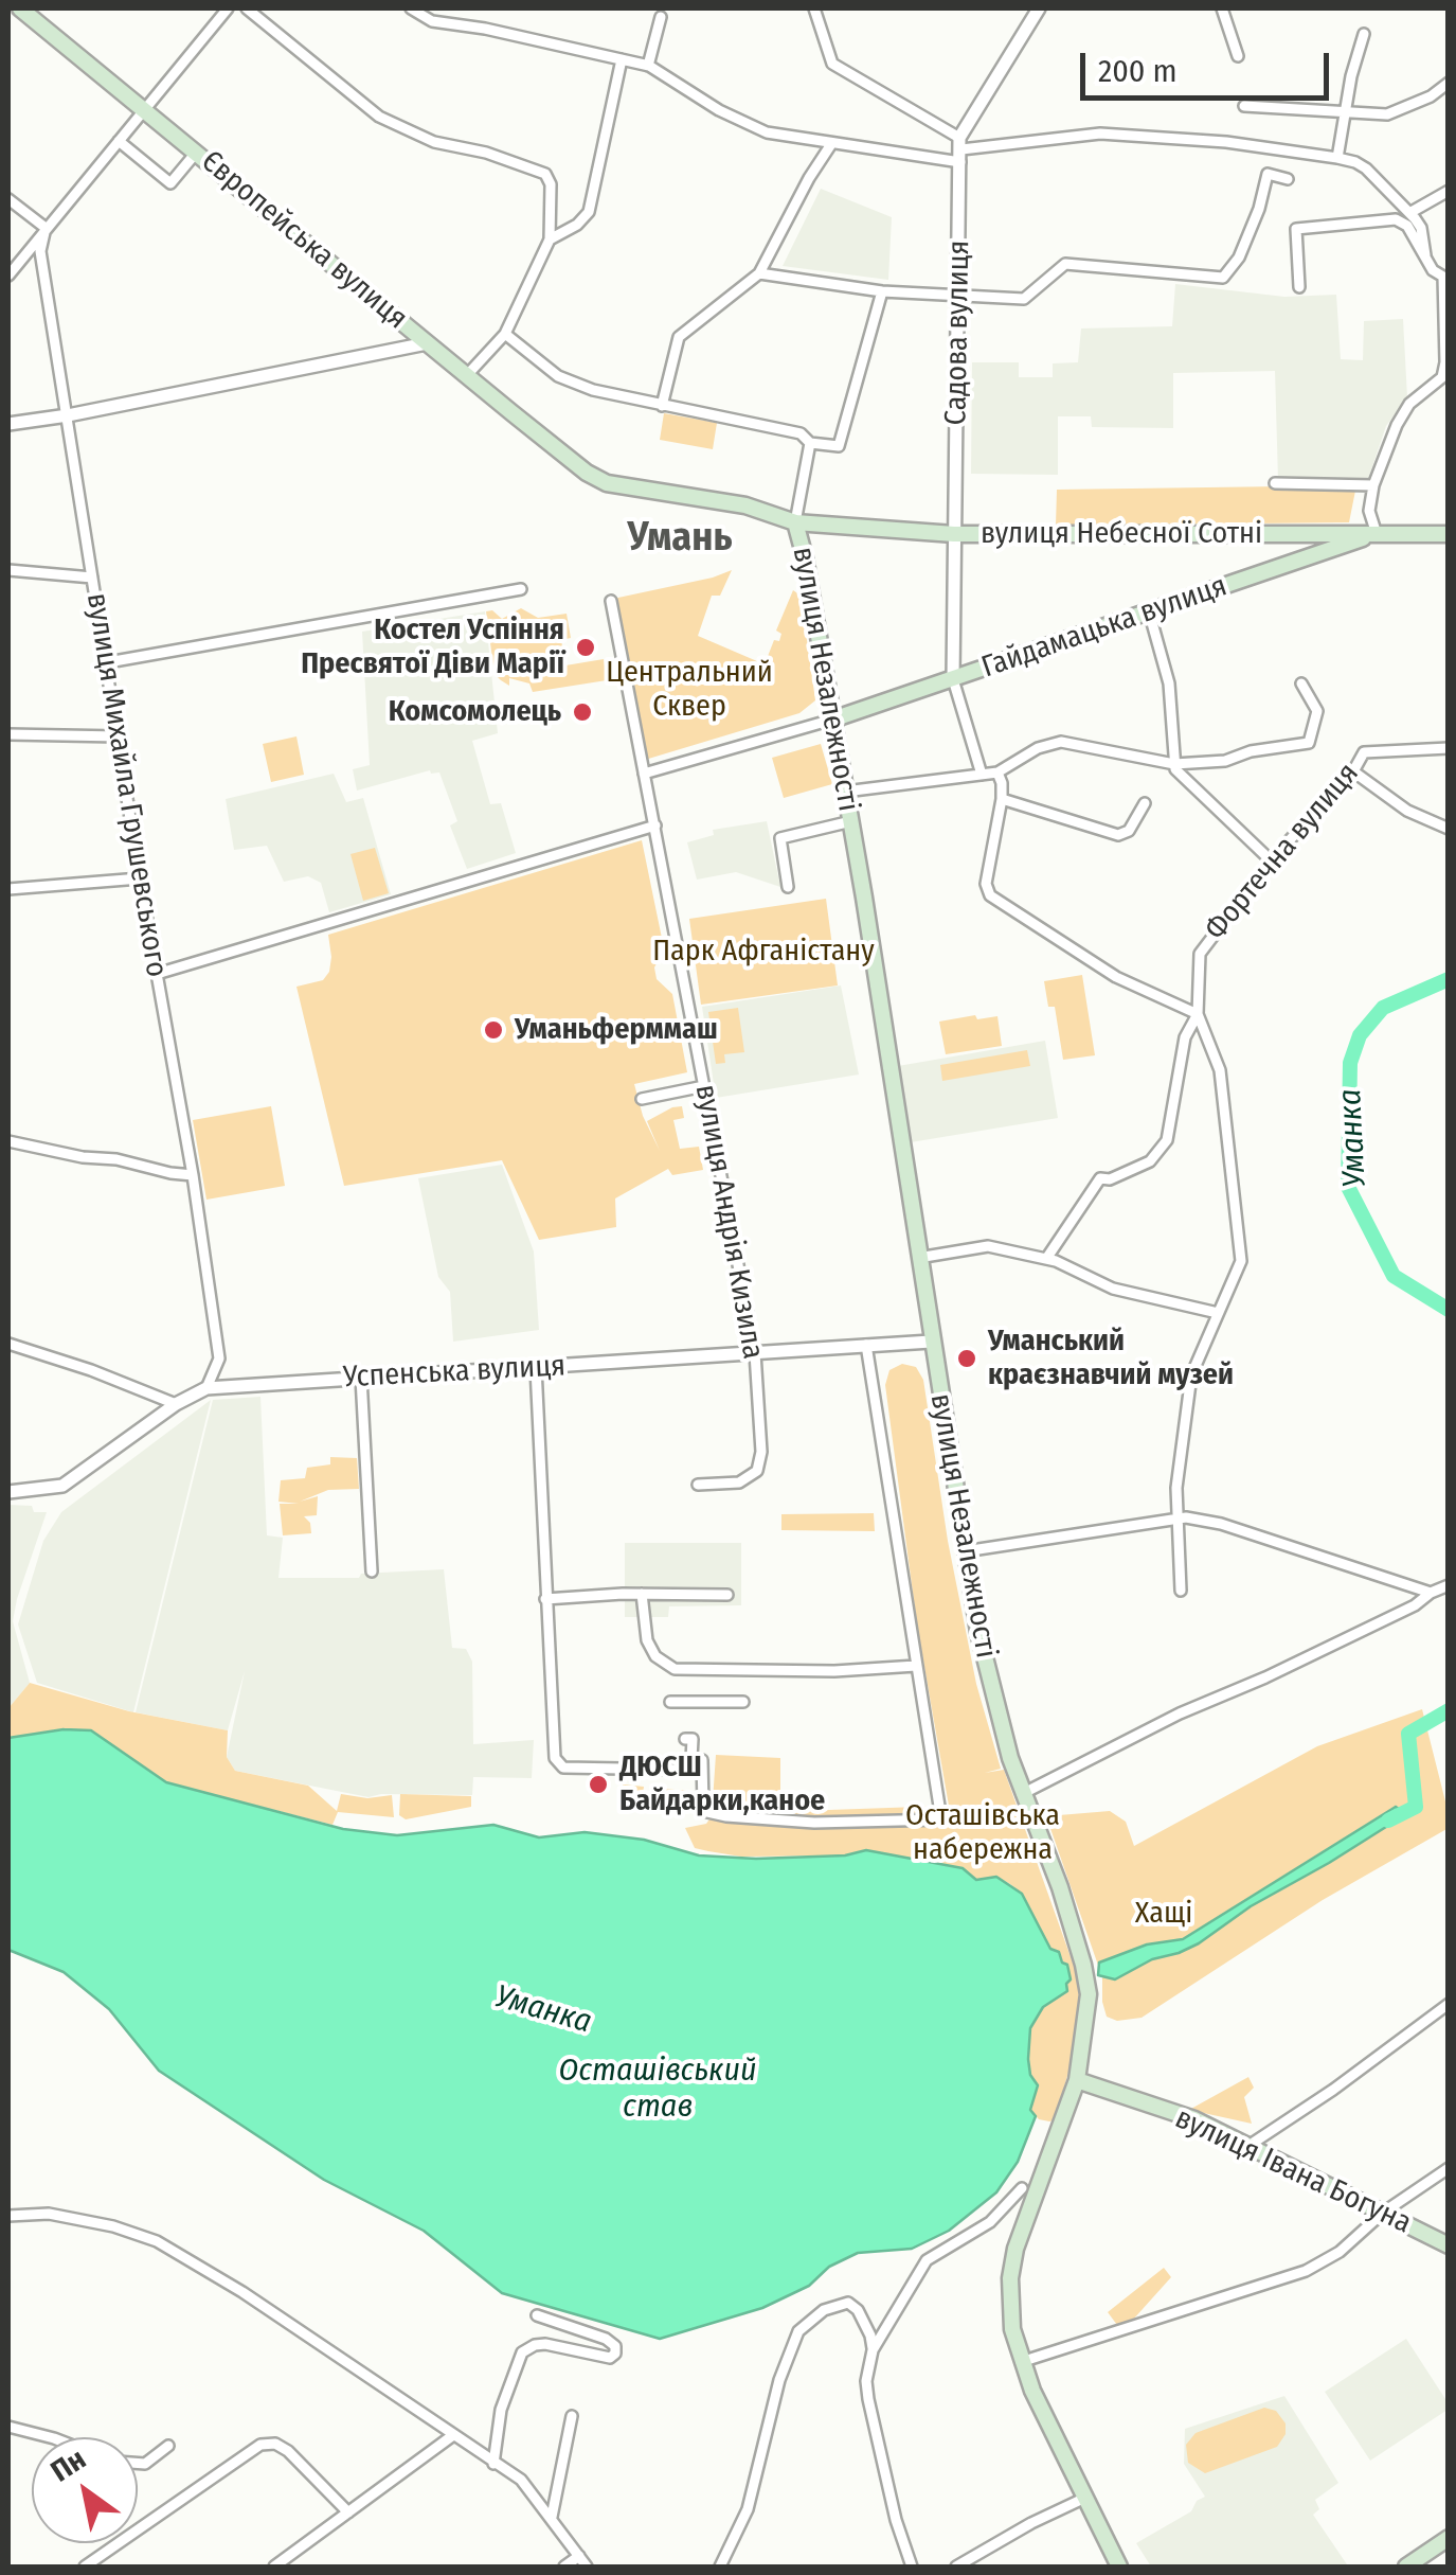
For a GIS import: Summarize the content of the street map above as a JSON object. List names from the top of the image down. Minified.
{"streets":{"main road":["Європейська вулиця","вулиця Небесної Сотні","Гайдамацька вулиця","вулиця Незалежності","вулиця Івана Богуна"],"street":["Садова вулиця","вулиця Михайла Грушевського","Фортечна вулиця","вулиця Андрія Кизила","Успенська вулиця"]},"crossings":[["Європейська вулиця","вулиця Небесної Сотні"],["Садова вулиця","вулиця Небесної Сотні"],["Садова вулиця","Гайдамацька вулиця"],["вулиця Небесної Сотні","Гайдамацька вулиця"],["вулиця Небесної Сотні","вулиця Незалежності"],["Гайдамацька вулиця","вулиця Незалежності"],["вулиця Незалежності","Успенська вулиця"],["вулиця Незалежності","вулиця Івана Богуна"],["вулиця Михайла Грушевського","Успенська вулиця"],["вулиця Андрія Кизила","Успенська вулиця"]],"districts":["Умань"],"water":["Уманка","Осташівський став"],"parks":["Центральний Сквер","Парк Афганістану","Осташівська набережна","Хащі"],"places":["Костел Успіння Пресвятої Діви Марії","Комсомолець","Уманьферммаш","Уманський краєзнавчий музей","ДЮСШ Байдарки,каное"],"scale_bar":"200 m","north":"top left"}
